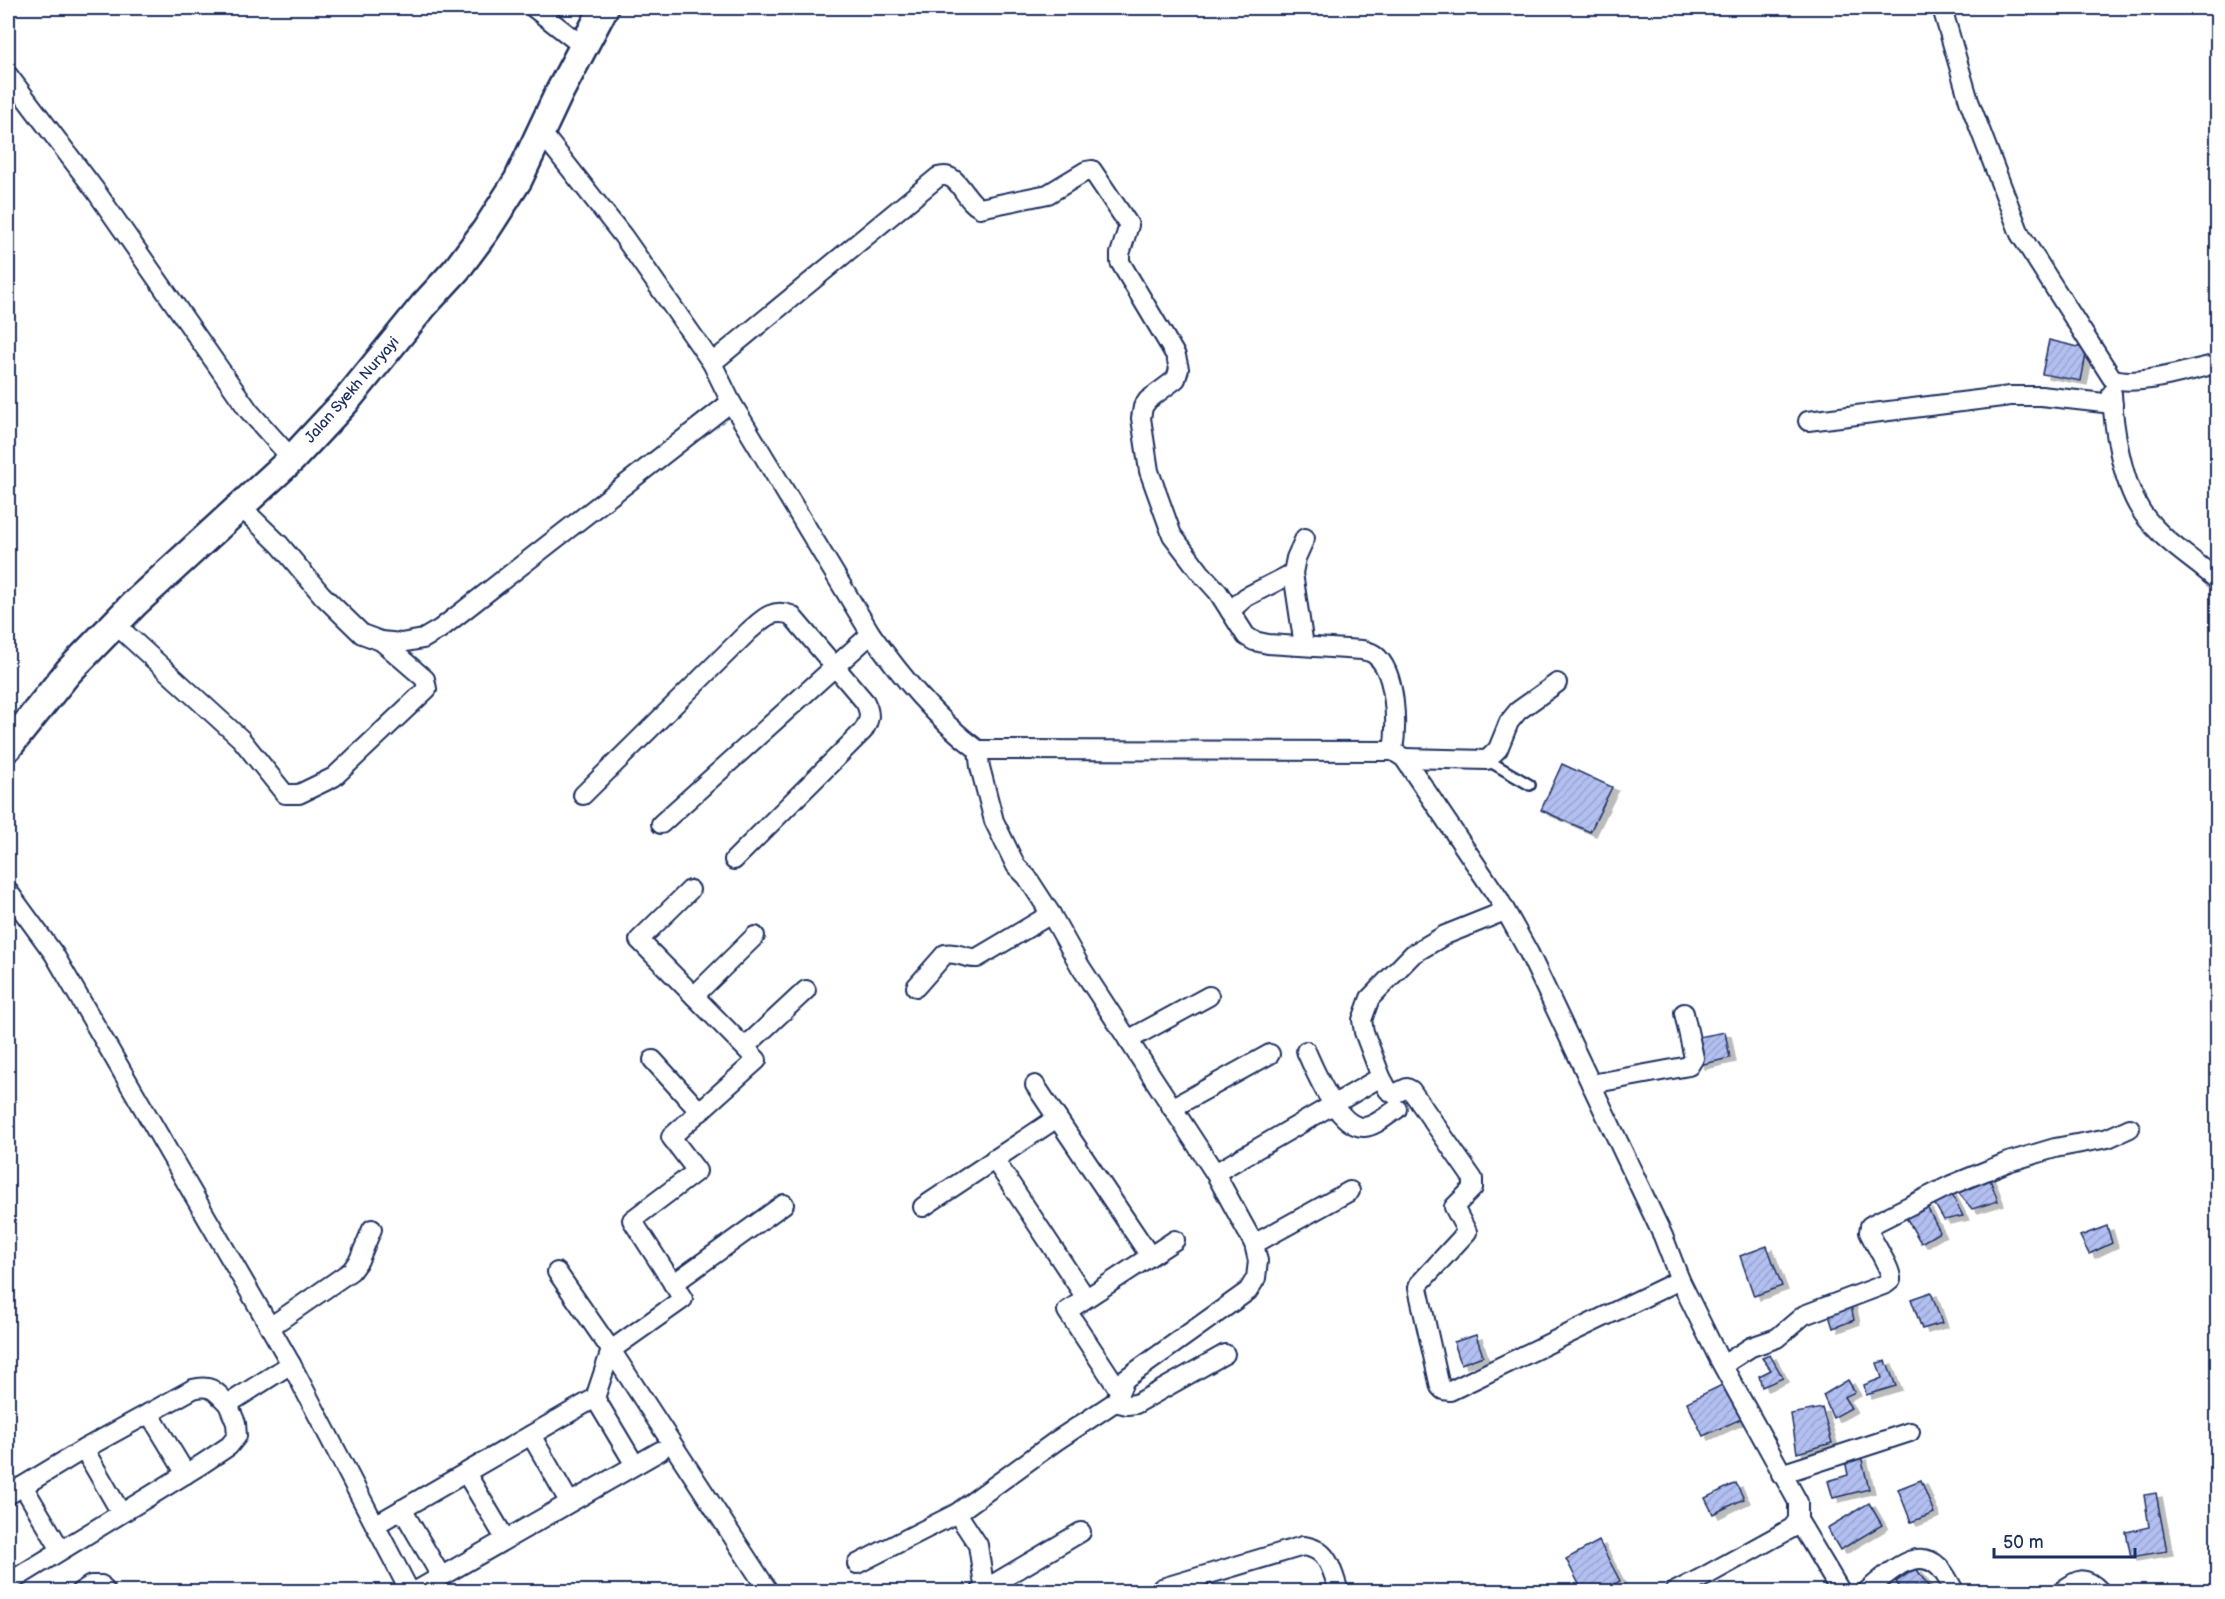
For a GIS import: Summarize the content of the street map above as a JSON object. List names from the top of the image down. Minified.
{"streets":{"main road":["Jalan Syekh Nuryayi"]},"scale_bar":"50 m"}
